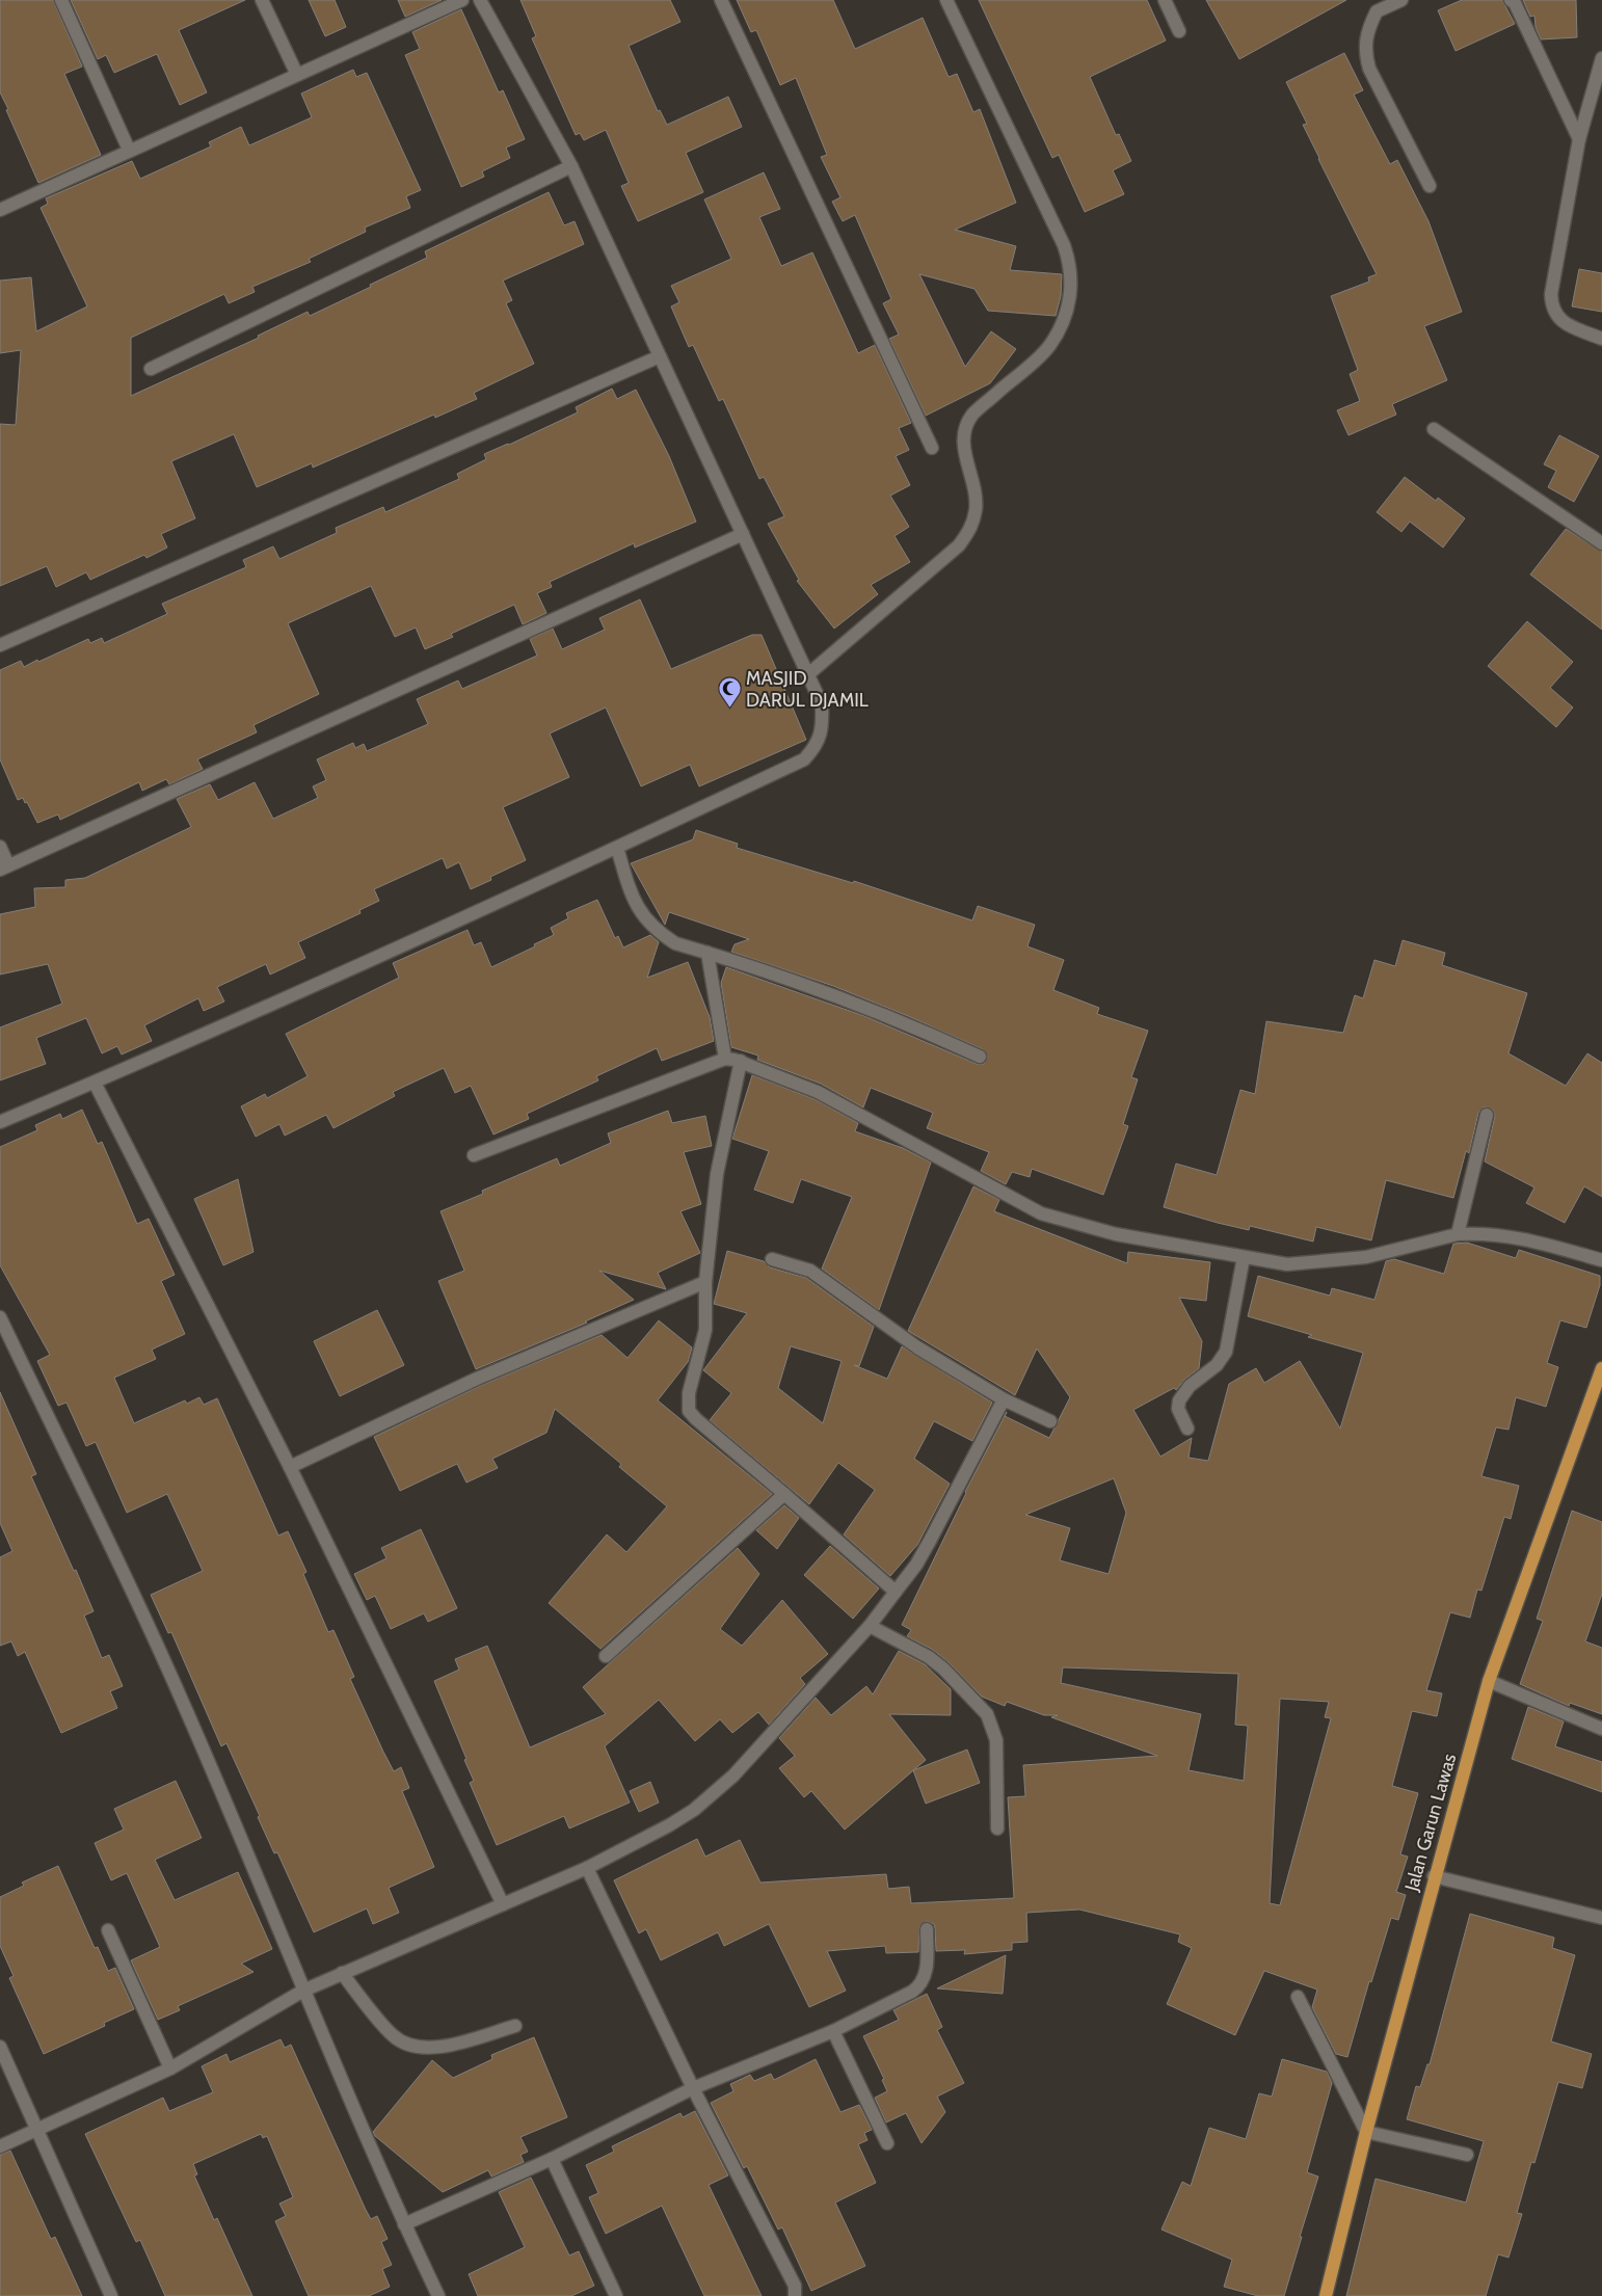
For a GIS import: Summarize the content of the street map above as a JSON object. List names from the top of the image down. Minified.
{"streets":{"main road":["Jalan Garun Lawas"]},"places":{"mosque":["MASJID DARUL DJAMIL"]}}
